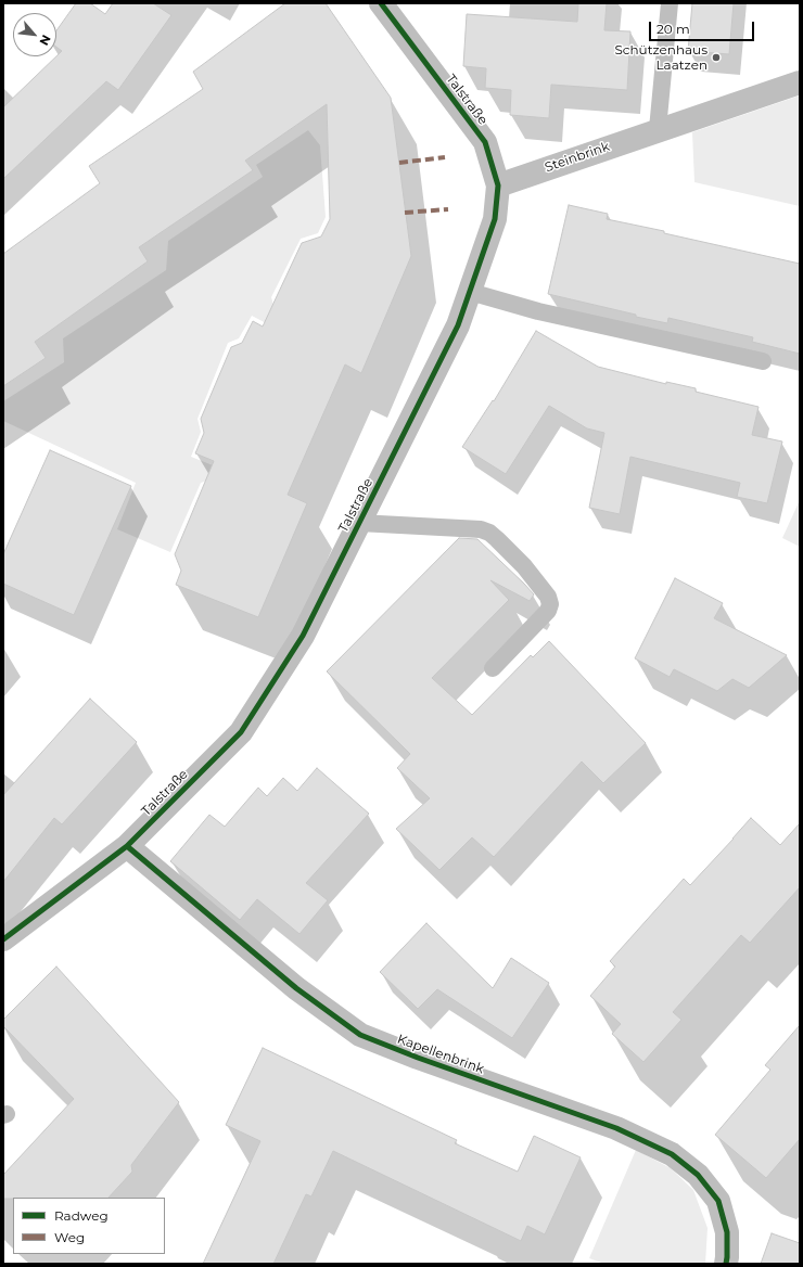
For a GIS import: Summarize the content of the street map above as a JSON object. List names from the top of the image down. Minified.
{"streets":{"street":["Talstraße","Steinbrink","Kapellenbrink"]},"crossings":[["Talstraße","Steinbrink"],["Talstraße","Kapellenbrink"]],"places":["Schützenhaus Laatzen"],"legend":["Radweg","Weg"],"scale_bar":"20 m","north":"bottom right"}
